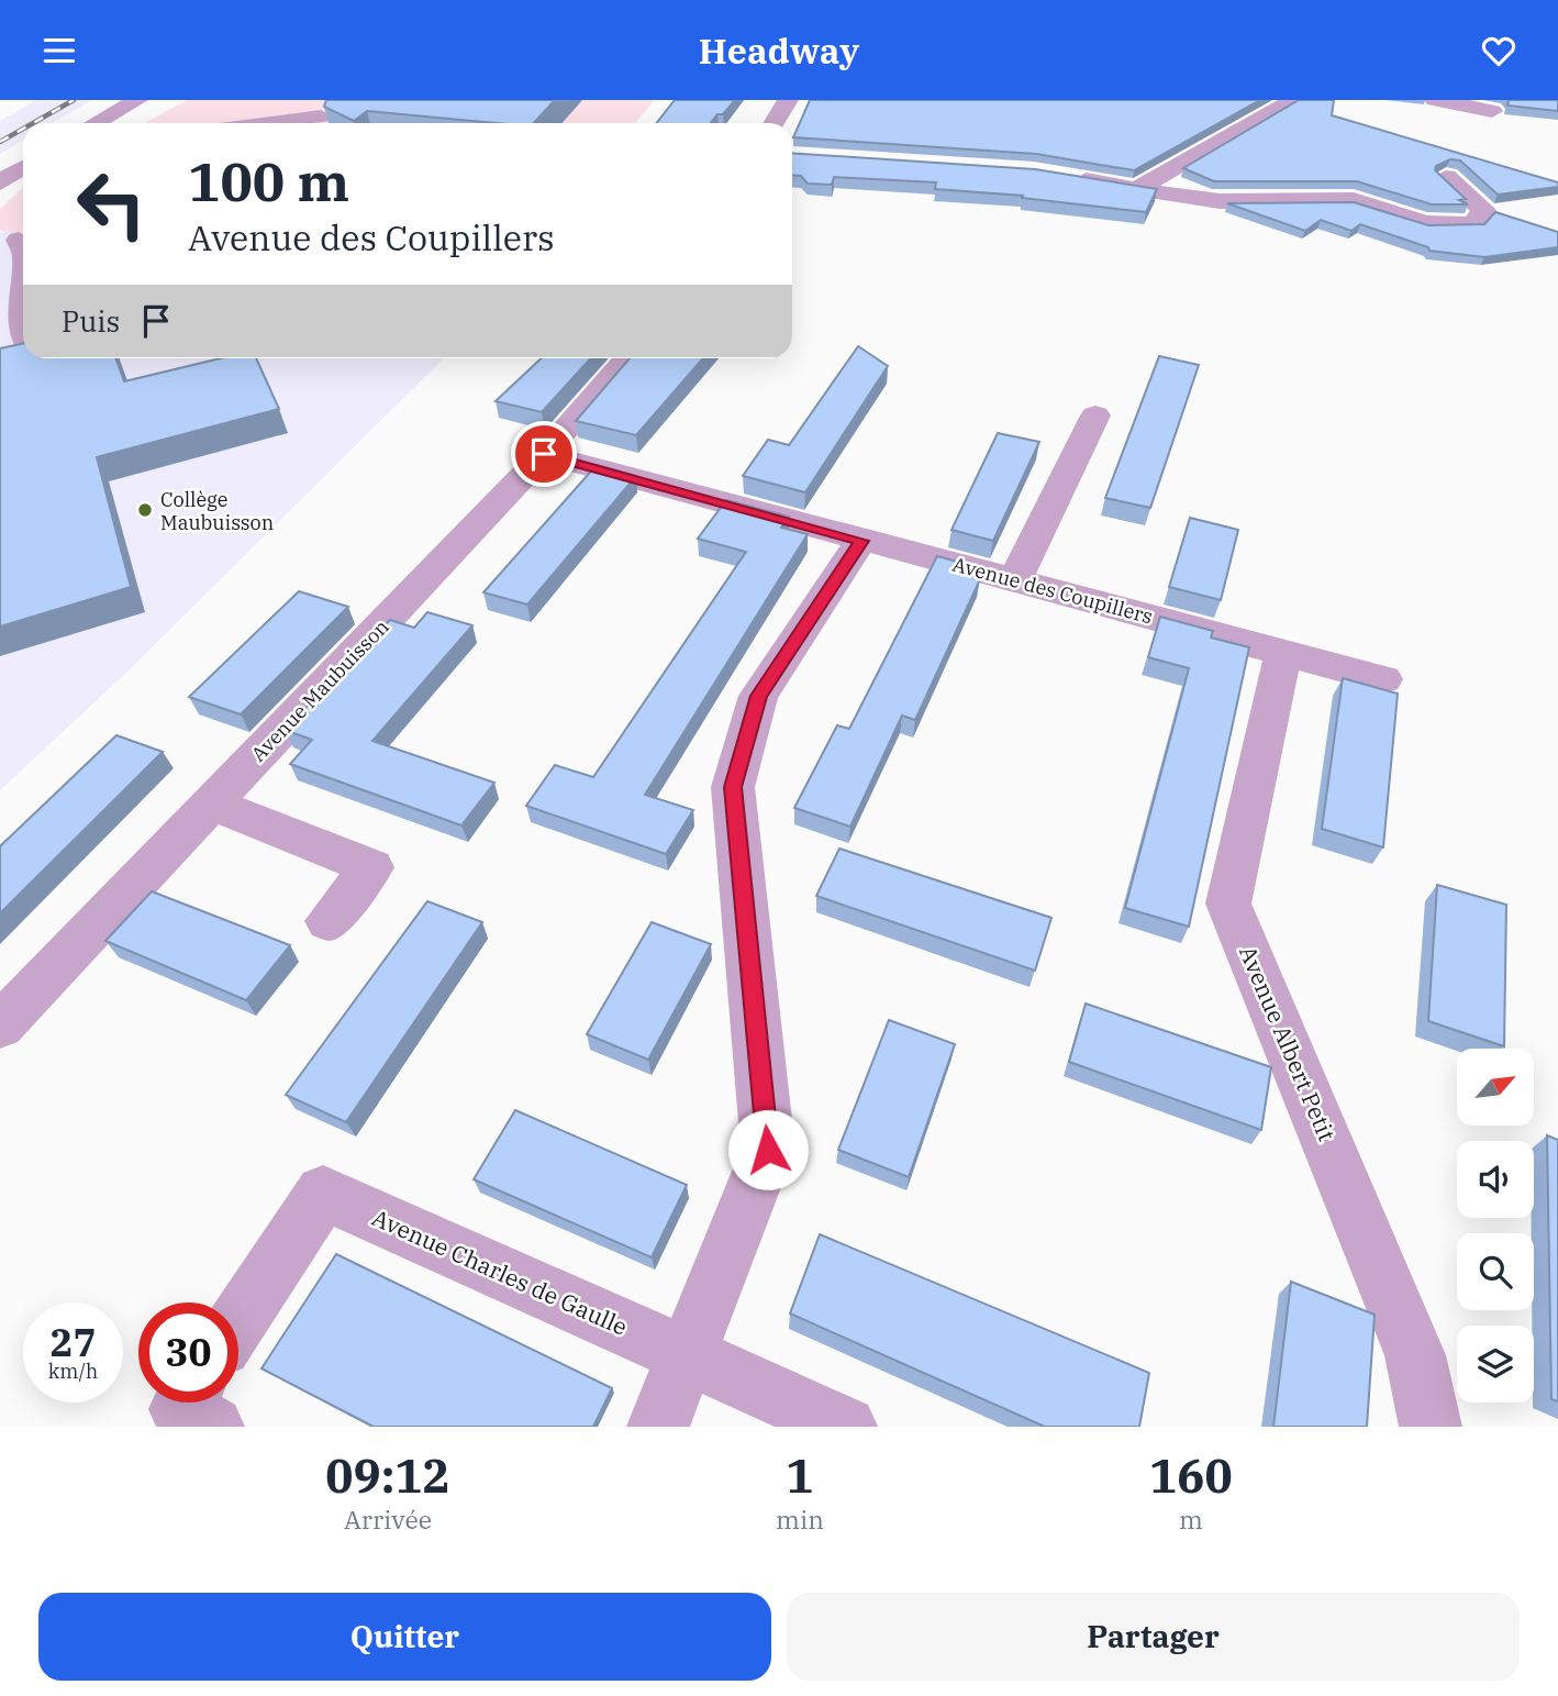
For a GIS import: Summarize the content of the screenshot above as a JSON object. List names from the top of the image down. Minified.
{"streets":{"street":["Avenue des Coupillers","Avenue Maubuisson","Avenue Albert Petit","Avenue Charles de Gaulle"]},"crossings":[["Avenue des Coupillers","Avenue Maubuisson"],["Avenue des Coupillers","Avenue Albert Petit"]],"places":["Collège Maubuisson"],"north":"top right","page":{"header":"Headway","turn":["100 m","Avenue des Coupillers"],"then":"Puis","speed":"27 km/h","limit":"30","eta":["09:12","Arrivée","1","min","160","m"],"buttons":["Quitter","Partager"]}}
